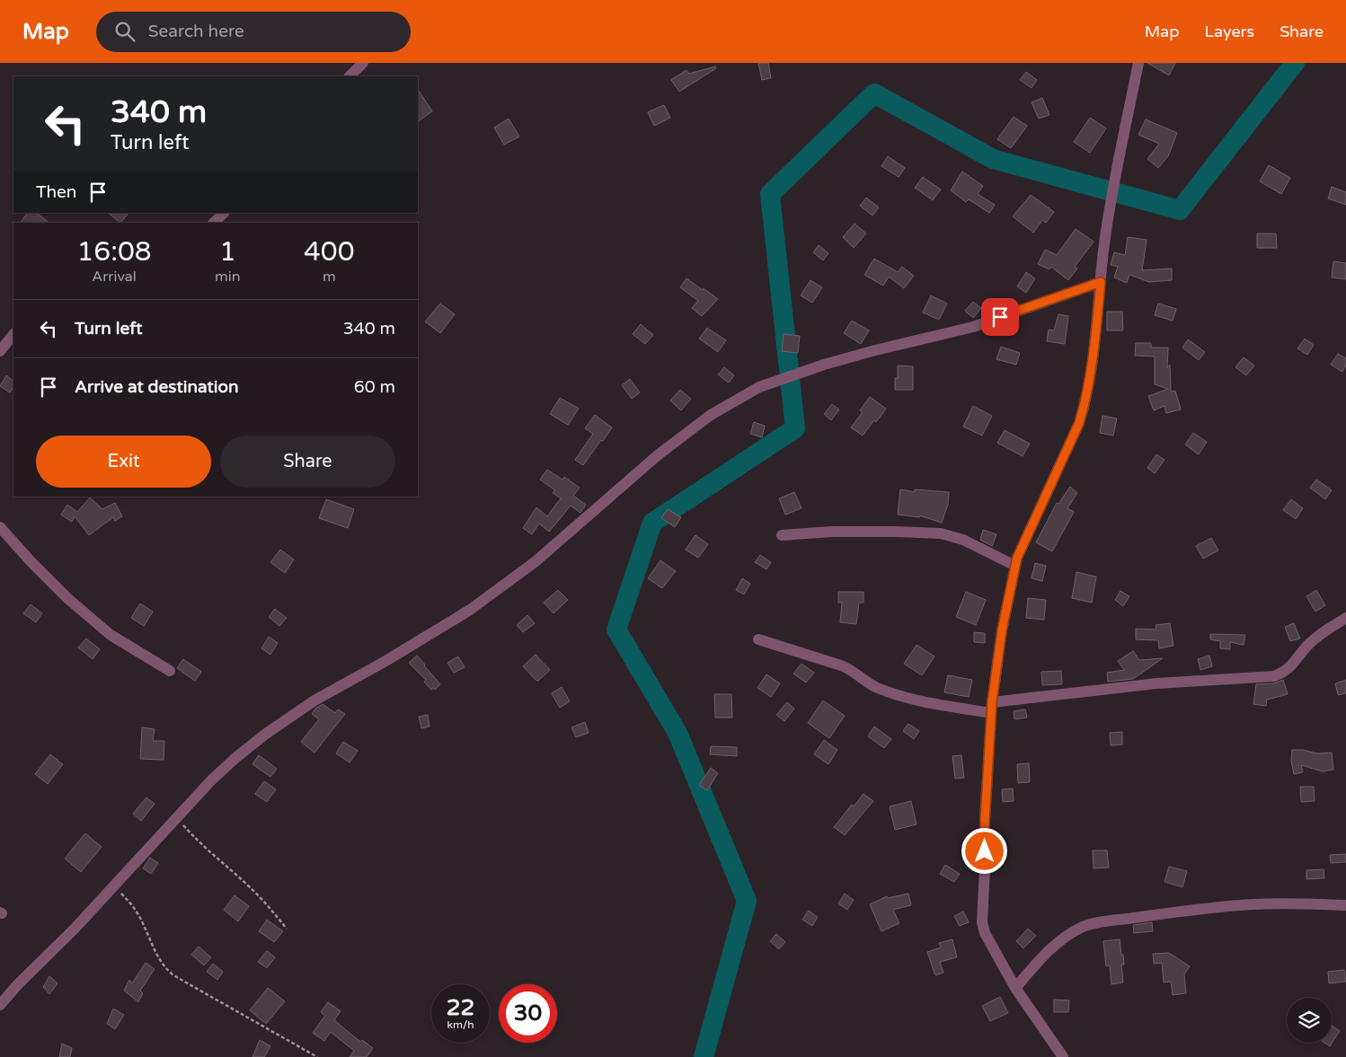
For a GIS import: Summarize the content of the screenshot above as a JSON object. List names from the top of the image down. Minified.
{"page":{"header":"Map","search":"Search here","nav":["Map","Layers","Share"],"turn":["340 m","Turn left"],"then":"Then","eta":["16:08","Arrival","1","min","400","m"],"list":[{"name":"Turn left","value":"340 m"},{"name":"Arrive at destination","value":"60 m"}],"buttons":["Exit","Share"],"speed":"22 km/h","limit":"30"}}
